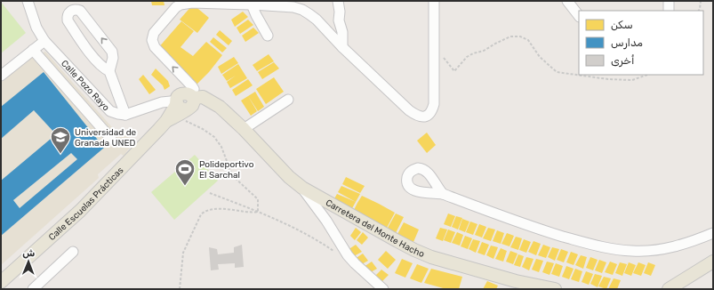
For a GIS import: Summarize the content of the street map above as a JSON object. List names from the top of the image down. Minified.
{"streets":{"main road":["Calle Escuelas Prácticas","Carretera del Monte Hacho"],"street":["Calle Pozo Rayo"]},"crossings":[["Calle Escuelas Prácticas","Carretera del Monte Hacho"]],"places":{"school or university":["Universidad de Granada UNED"],"sports":["Polideportivo El Sarchal"]},"legend":["سكن","مدارس","أخرى"],"north":"top"}
